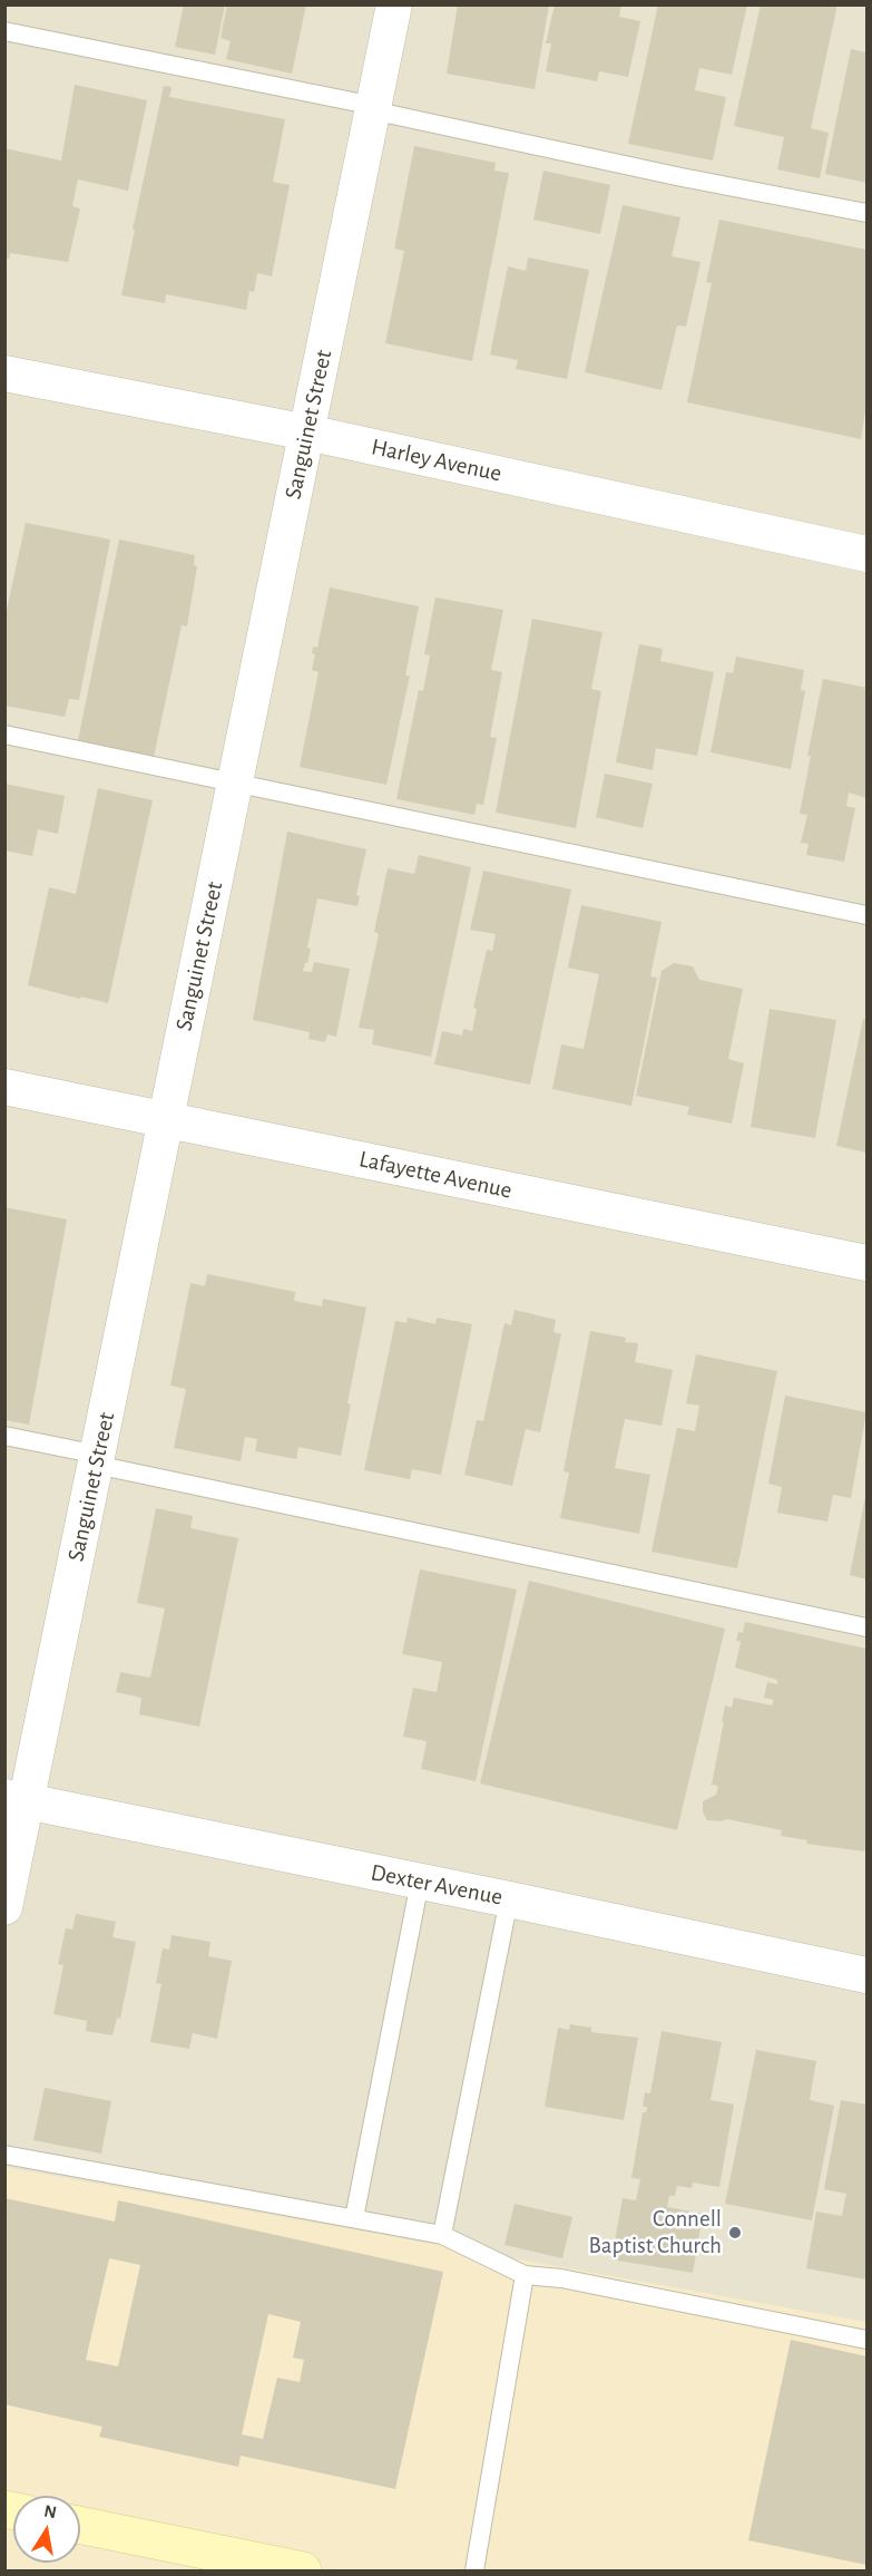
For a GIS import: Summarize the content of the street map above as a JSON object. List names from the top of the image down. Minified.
{"streets":{"street":["Sanguinet Street","Harley Avenue","Lafayette Avenue","Dexter Avenue"]},"crossings":[["Sanguinet Street","Harley Avenue"],["Sanguinet Street","Lafayette Avenue"],["Sanguinet Street","Dexter Avenue"]],"places":["Connell Baptist Church"],"north":"top"}
